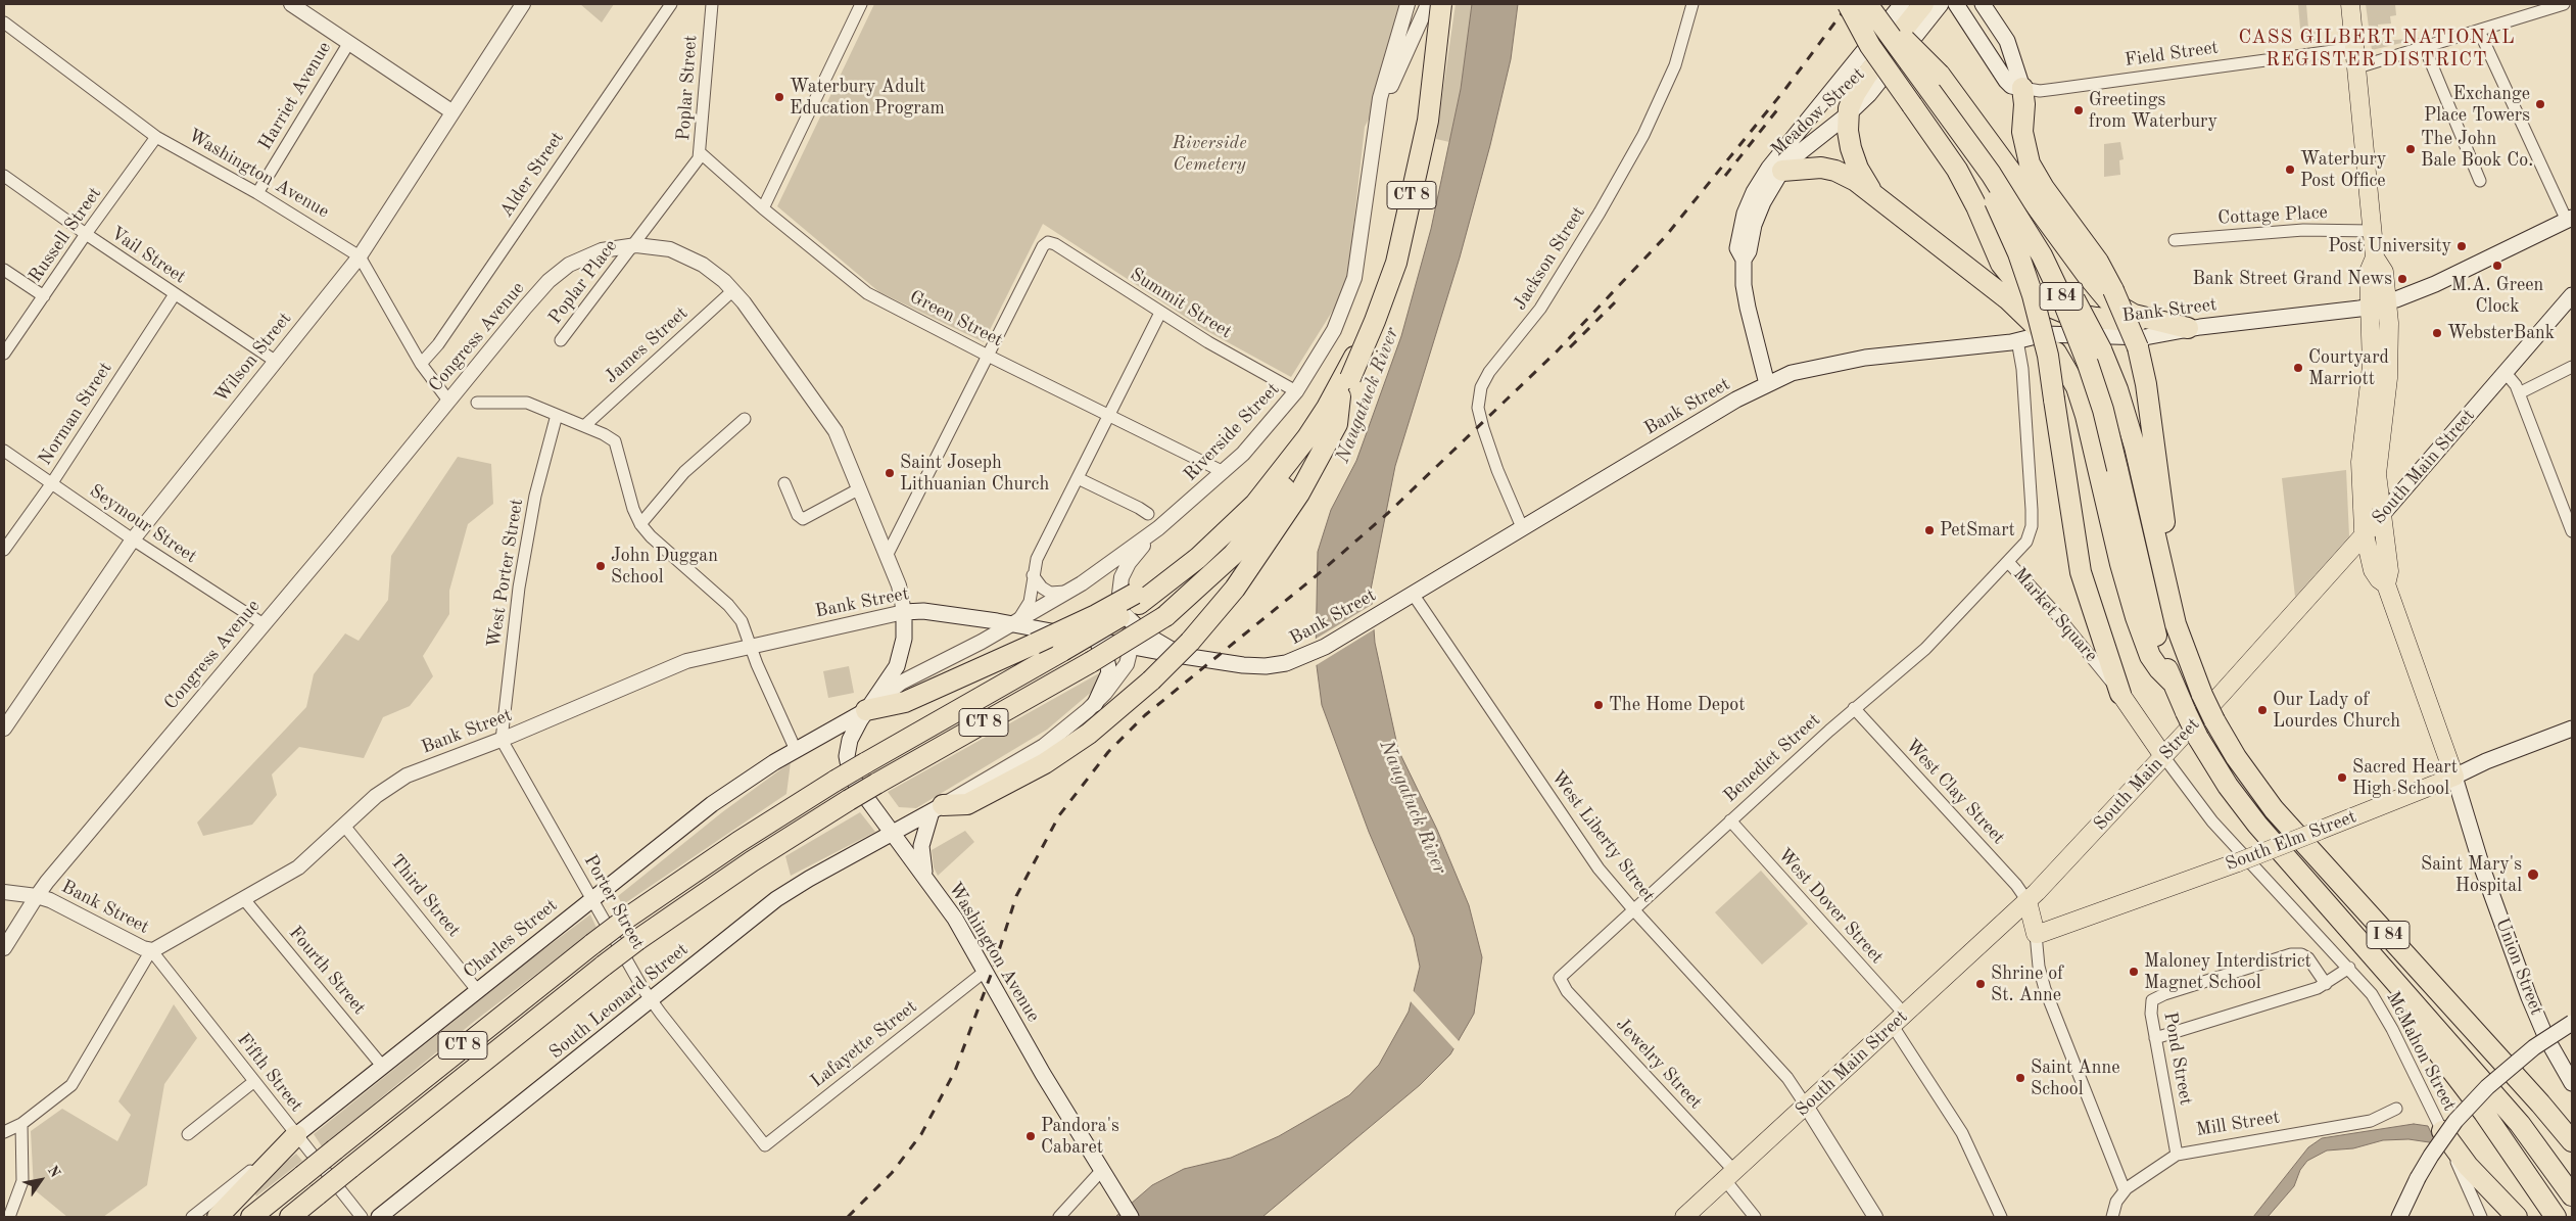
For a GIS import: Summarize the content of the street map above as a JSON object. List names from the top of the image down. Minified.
{"streets":{"highway":["CT 8","I 84"],"main road":["Field Street","Meadow Street","Washington Avenue","Bank Street","Congress Avenue","South Main Street","Market Square","South Elm Street","Charles Street","Union Street","South Leonard Street"],"street":["Poplar Street","Harriet Avenue","Alder Street","Cottage Place","Russell Street","Vail Street","Jackson Street","Poplar Place","Summit Street","Green Street","James Street","Wilson Street","Norman Street","Riverside Street","Seymour Street","West Porter Street","Benedict Street","West Clay Street","West Liberty Street","Third Street","Porter Street","West Dover Street","Fourth Street","Lafayette Street","McMahon Street","Pond Street","Jewelry Street","Fifth Street","Mill Street"]},"crossings":[["Poplar Street","Poplar Place"],["Poplar Street","Green Street"],["Poplar Street","Congress Avenue"],["Harriet Avenue","Washington Avenue"],["Meadow Street","Bank Street"],["Washington Avenue","Alder Street"],["Washington Avenue","Russell Street"],["Washington Avenue","Congress Avenue"],["Washington Avenue","Wilson Street"],["Washington Avenue","Riverside Street"],["Washington Avenue","Charles Street"],["Washington Avenue","South Leonard Street"],["Washington Avenue","Lafayette Street"],["CT 8","Riverside Street"],["Russell Street","Vail Street"],["Vail Street","Wilson Street"],["Vail Street","Norman Street"],["Jackson Street","Bank Street"],["Poplar Place","Congress Avenue"],["Summit Street","Green Street"],["Summit Street","Riverside Street"],["Bank Street","Congress Avenue"],["Bank Street","Riverside Street"],["Bank Street","West Porter Street"],["Bank Street","Market Square"],["Bank Street","West Liberty Street"],["Bank Street","Third Street"],["Bank Street","Porter Street"],["Bank Street","Union Street"],["Bank Street","Fourth Street"],["Bank Street","Fifth Street"],["Green Street","Riverside Street"],["Congress Avenue","James Street"],["Congress Avenue","Riverside Street"],["Congress Avenue","Seymour Street"],["Congress Avenue","Charles Street"],["Wilson Street","Seymour Street"],["Norman Street","Seymour Street"],["Riverside Street","Charles Street"],["South Main Street","Market Square"],["South Main Street","West Clay Street"],["South Main Street","West Liberty Street"],["South Main Street","West Dover Street"],["South Main Street","Union Street"],["South Main Street","McMahon Street"],["South Main Street","Jewelry Street"],["West Porter Street","Porter Street"],["Market Square","Benedict Street"],["Market Square","McMahon Street"],["Benedict Street","West Clay Street"],["Benedict Street","West Liberty Street"],["Benedict Street","West Dover Street"],["Benedict Street","Jewelry Street"],["South Elm Street","Union Street"],["Third Street","Charles Street"],["Porter Street","Charles Street"],["Porter Street","South Leonard Street"],["Porter Street","Lafayette Street"],["Charles Street","Fourth Street"],["Charles Street","Fifth Street"],["Pond Street","Mill Street"]],"districts":["CASS GILBERT NATIONAL REGISTER DISTRICT"],"water":["Naugatuck River"],"parks":["Riverside Cemetery"],"places":["Waterbury Adult Education Program","Exchange Place Towers","Greetings from Waterbury","The John Bale Book Co.","Waterbury Post Office","Post University","M.A. Green Clock","Bank Street Grand News","WebsterBank","Courtyard Marriott","Saint Joseph Lithuanian Church","PetSmart","John Duggan School","The Home Depot","Our Lady of Lourdes Church","Sacred Heart High School","Saint Mary's Hospital","Maloney Interdistrict Magnet School","Shrine of St. Anne","Saint Anne School","Pandora's Cabaret"],"north":"top right"}
